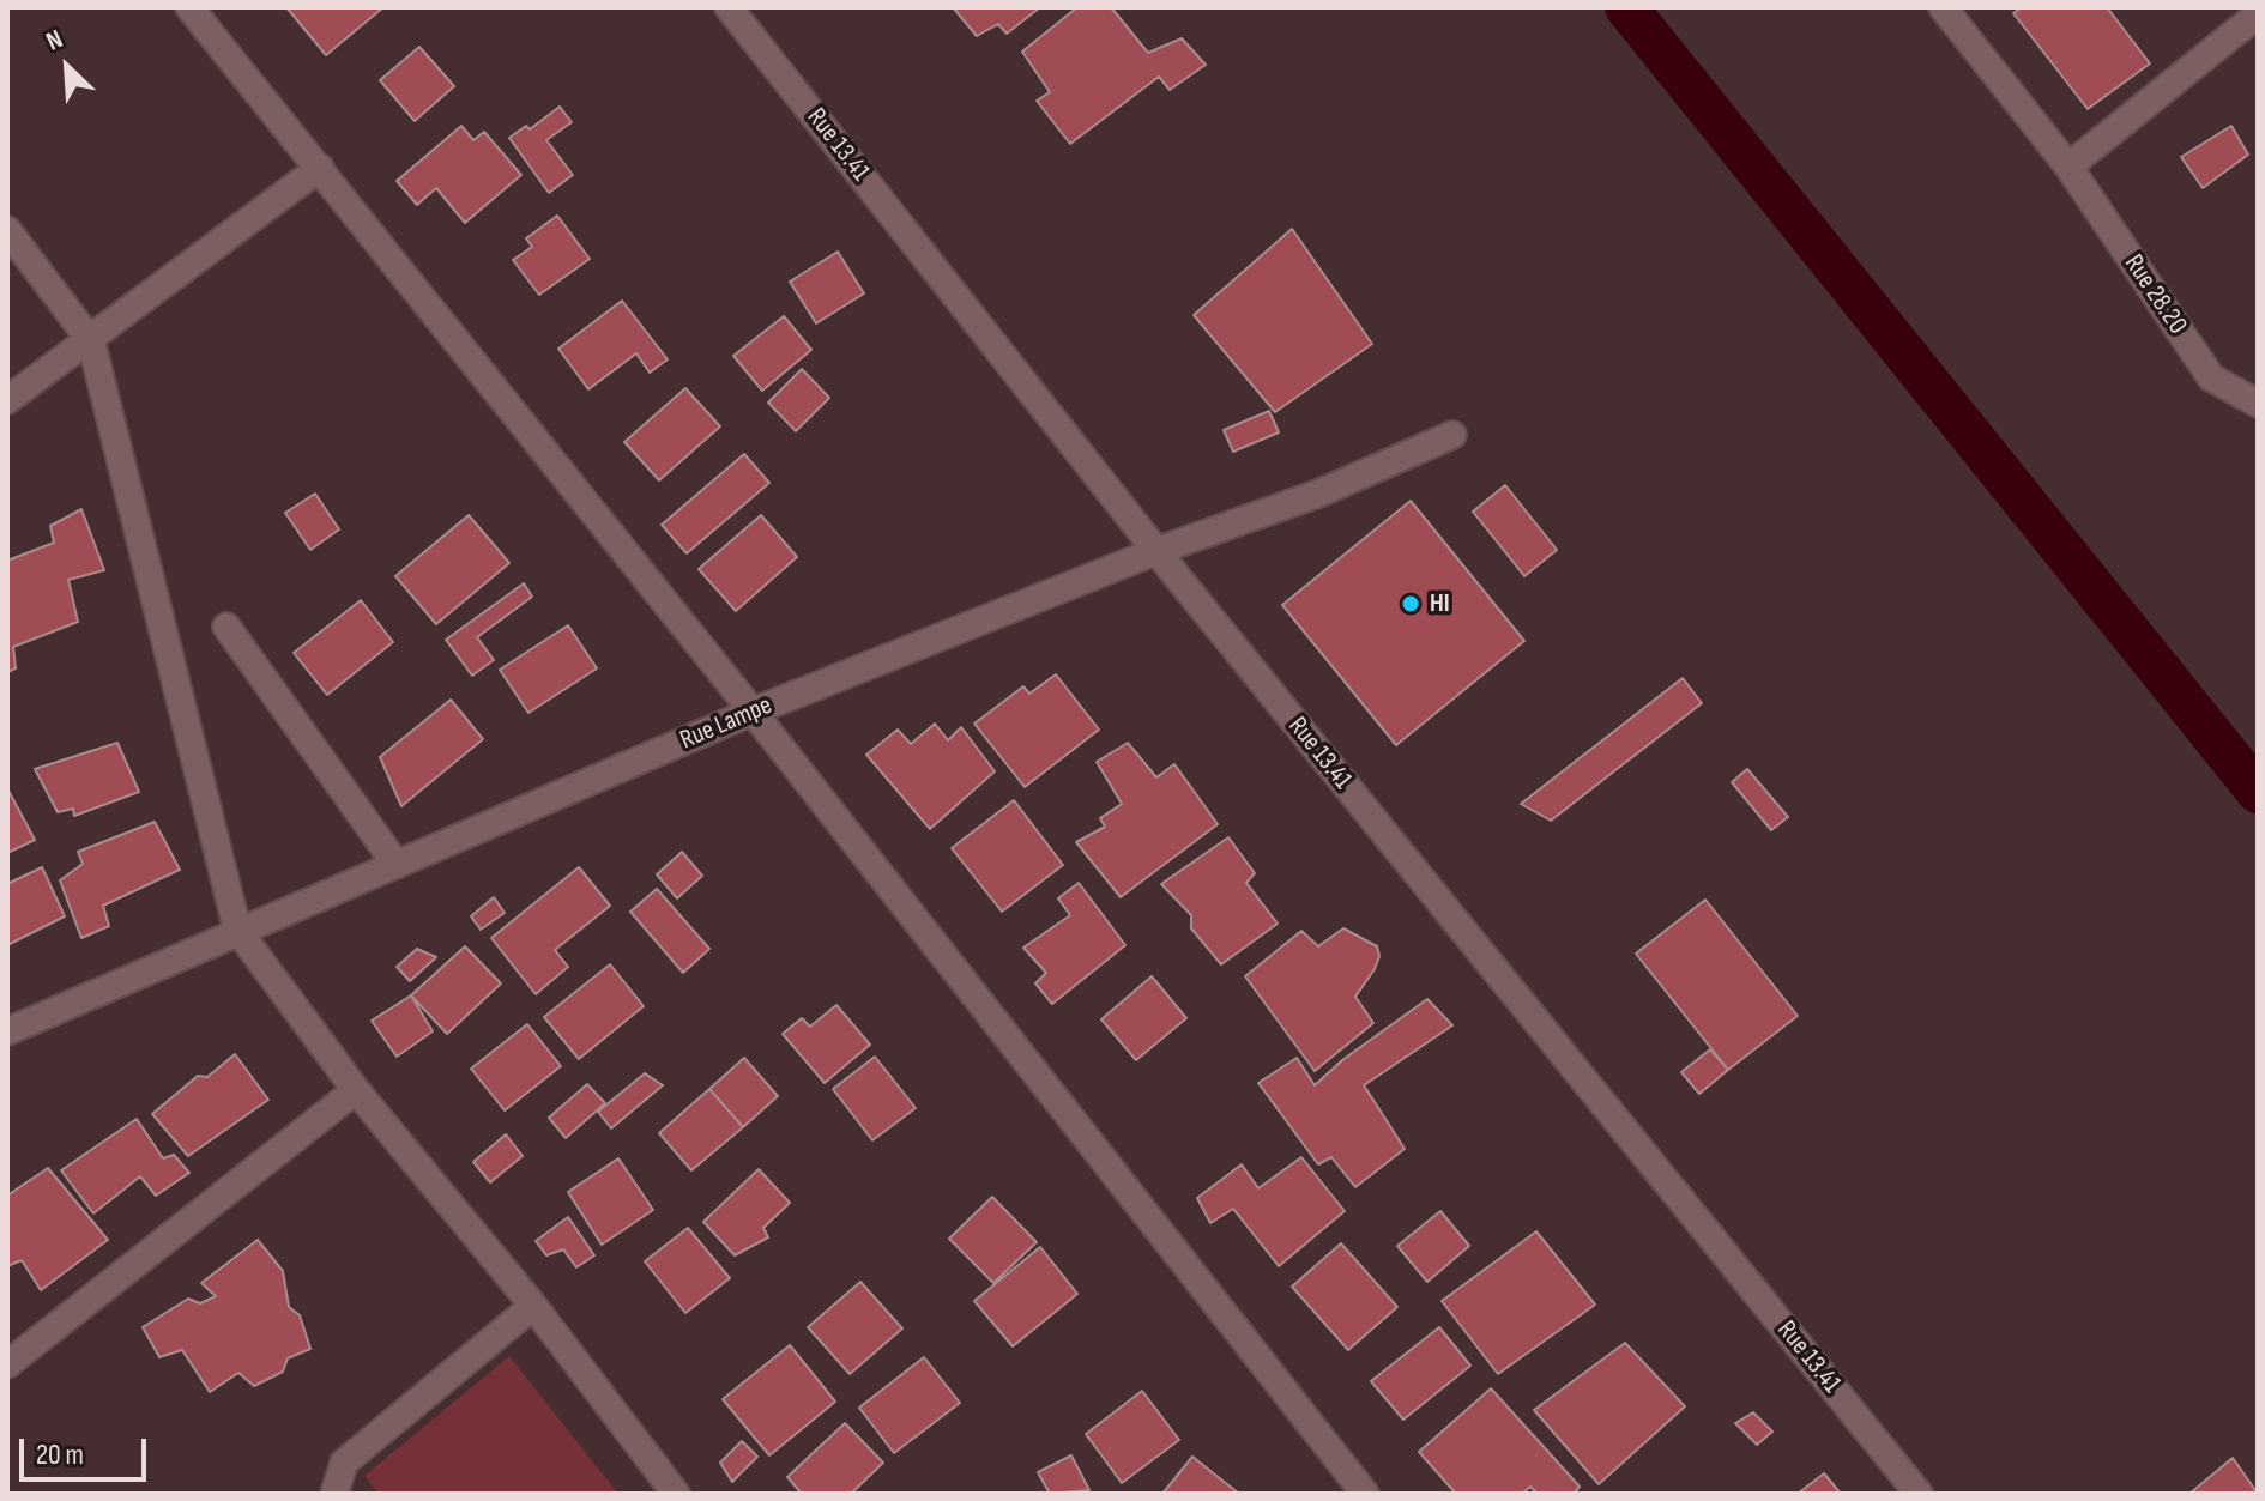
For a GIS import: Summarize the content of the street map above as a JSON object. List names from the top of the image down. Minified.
{"streets":{"street":["Rue 13.41","Rue 28.20","Rue Lampe"]},"crossings":[["Rue 13.41","Rue Lampe"]],"places":["HI"],"scale_bar":"20 m","north":"top left"}
